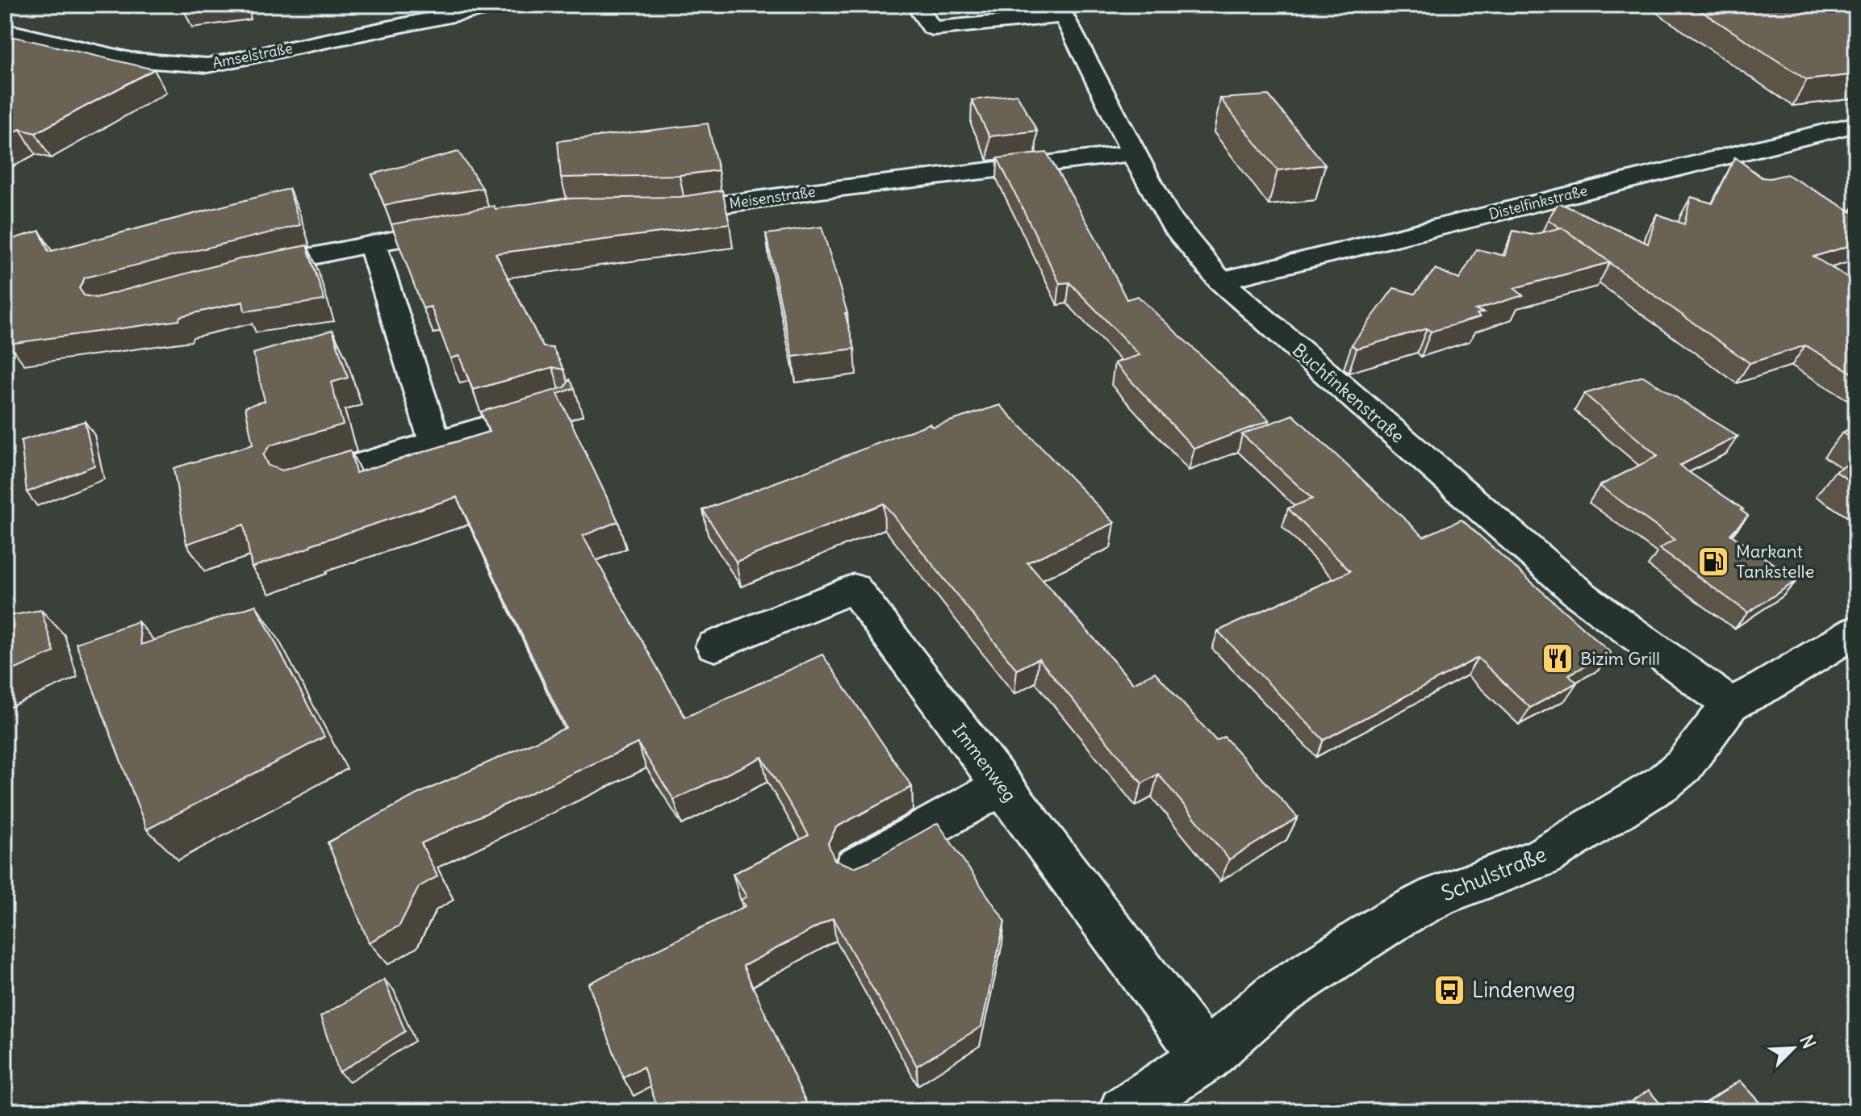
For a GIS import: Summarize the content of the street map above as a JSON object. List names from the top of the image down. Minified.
{"streets":{"street":["Amselstraße","Meisenstraße","Distelfinkstraße","Buchfinkenstraße","Immenweg","Schulstraße"]},"crossings":[["Meisenstraße","Buchfinkenstraße"],["Distelfinkstraße","Buchfinkenstraße"],["Buchfinkenstraße","Schulstraße"],["Immenweg","Schulstraße"]],"places":{"fuel station":["Markant Tankstelle"],"restaurant":["Bizim Grill"],"bus stop":["Lindenweg"]},"north":"top right"}
